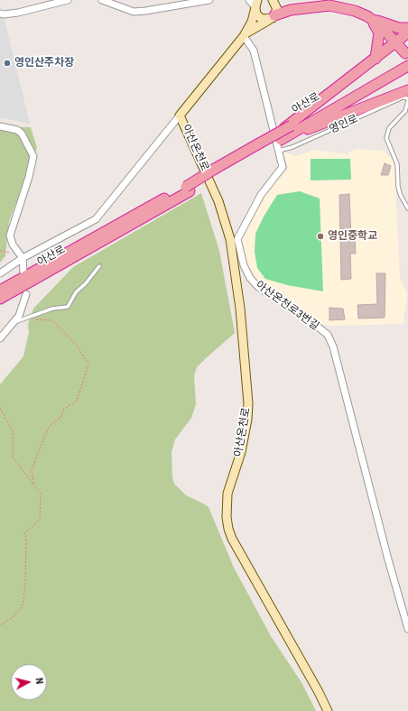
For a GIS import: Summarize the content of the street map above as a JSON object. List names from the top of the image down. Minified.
{"streets":{"highway":["아산로"],"main road":["아산온천로"],"street":["아산온천로3번길"],"lane":["영인로"]},"crossings":[["아산온천로","아산온천로3번길"]],"places":["영인산주차장","영인중학교"],"north":"right"}
